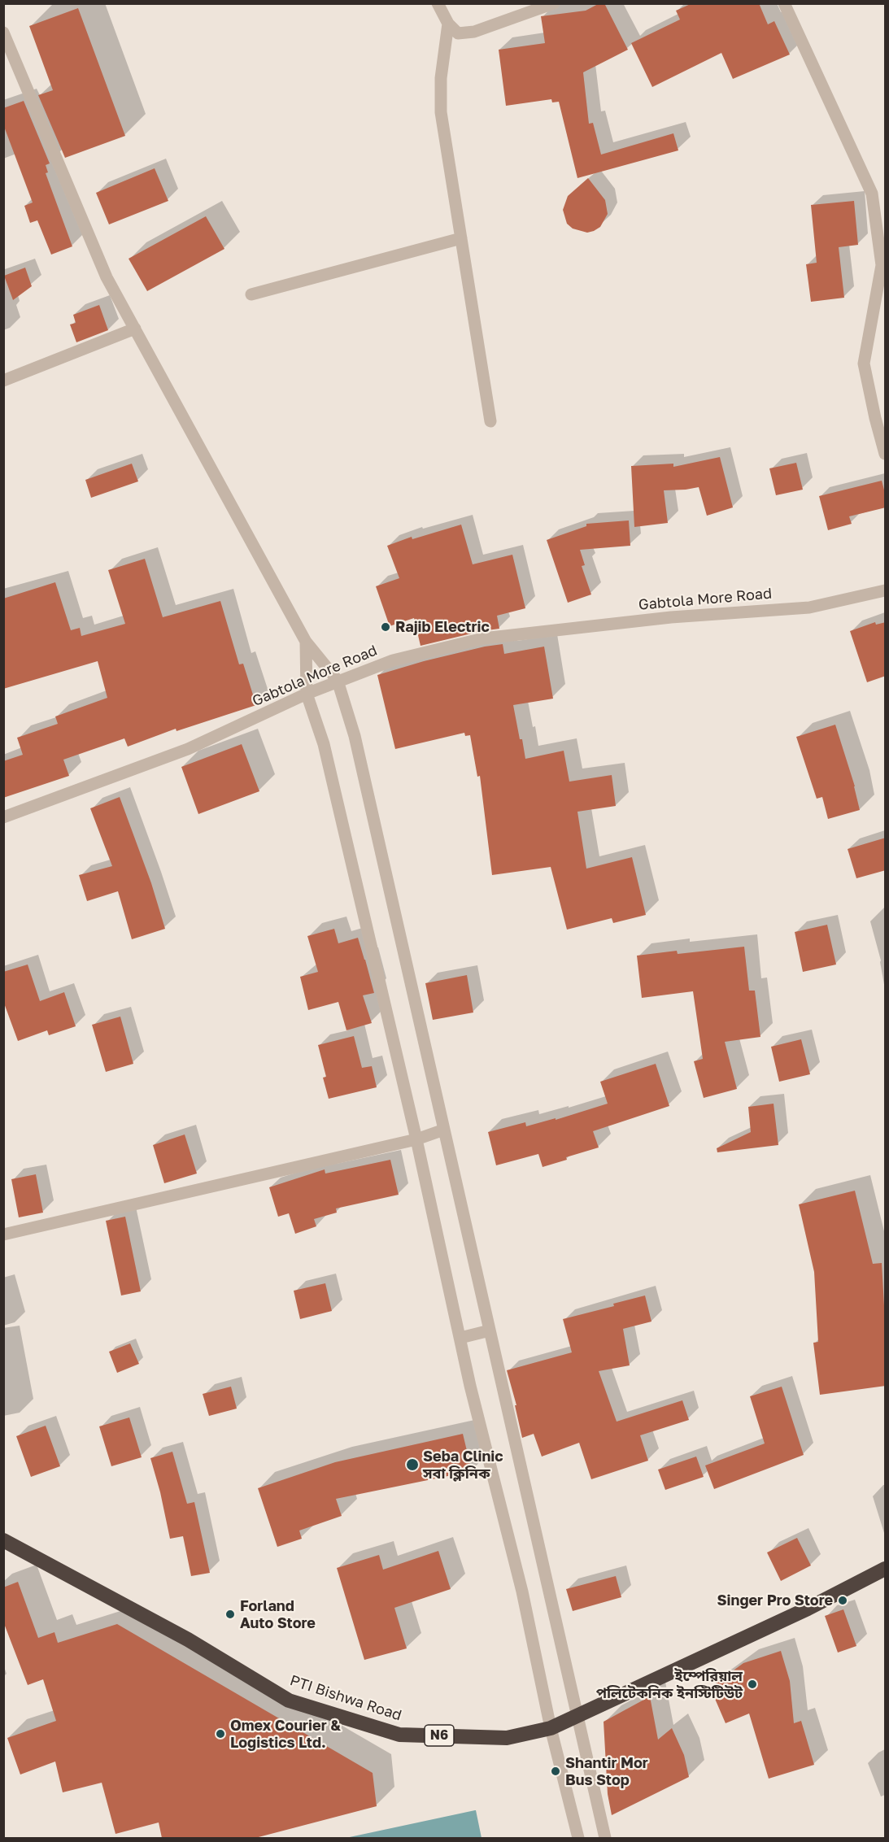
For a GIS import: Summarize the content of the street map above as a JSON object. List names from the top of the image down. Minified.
{"streets":{"highway":["PTI Bishwa Road","N6"],"street":["Gabtola More Road"]},"places":["Rajib Electric","Seba Clinic সবা ক্লিনিক","Singer Pro Store","Forland Auto Store","ইম্পেরিয়াল পলিটেকনিক ইনস্টিটিউট","Omex Courier & Logistics Ltd.","Shantir Mor Bus Stop"]}
